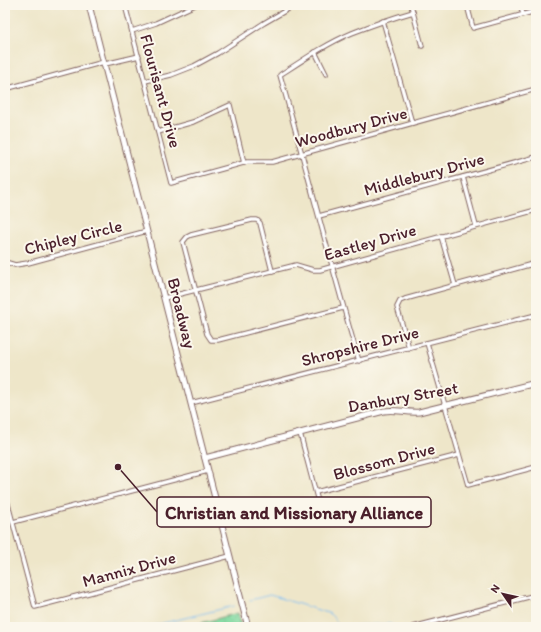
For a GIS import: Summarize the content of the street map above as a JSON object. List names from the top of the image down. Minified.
{"streets":{"main road":["Broadway","Danbury Street"],"street":["Flourisant Drive","Woodbury Drive","Middlebury Drive","Chipley Circle","Eastley Drive","Shropshire Drive","Blossom Drive","Mannix Drive"]},"crossings":[["Flourisant Drive","Woodbury Drive"],["Chipley Circle","Broadway"],["Eastley Drive","Broadway"],["Broadway","Shropshire Drive"],["Broadway","Danbury Street"],["Broadway","Mannix Drive"]],"places":["Christian and Missionary Alliance"],"north":"top left"}
